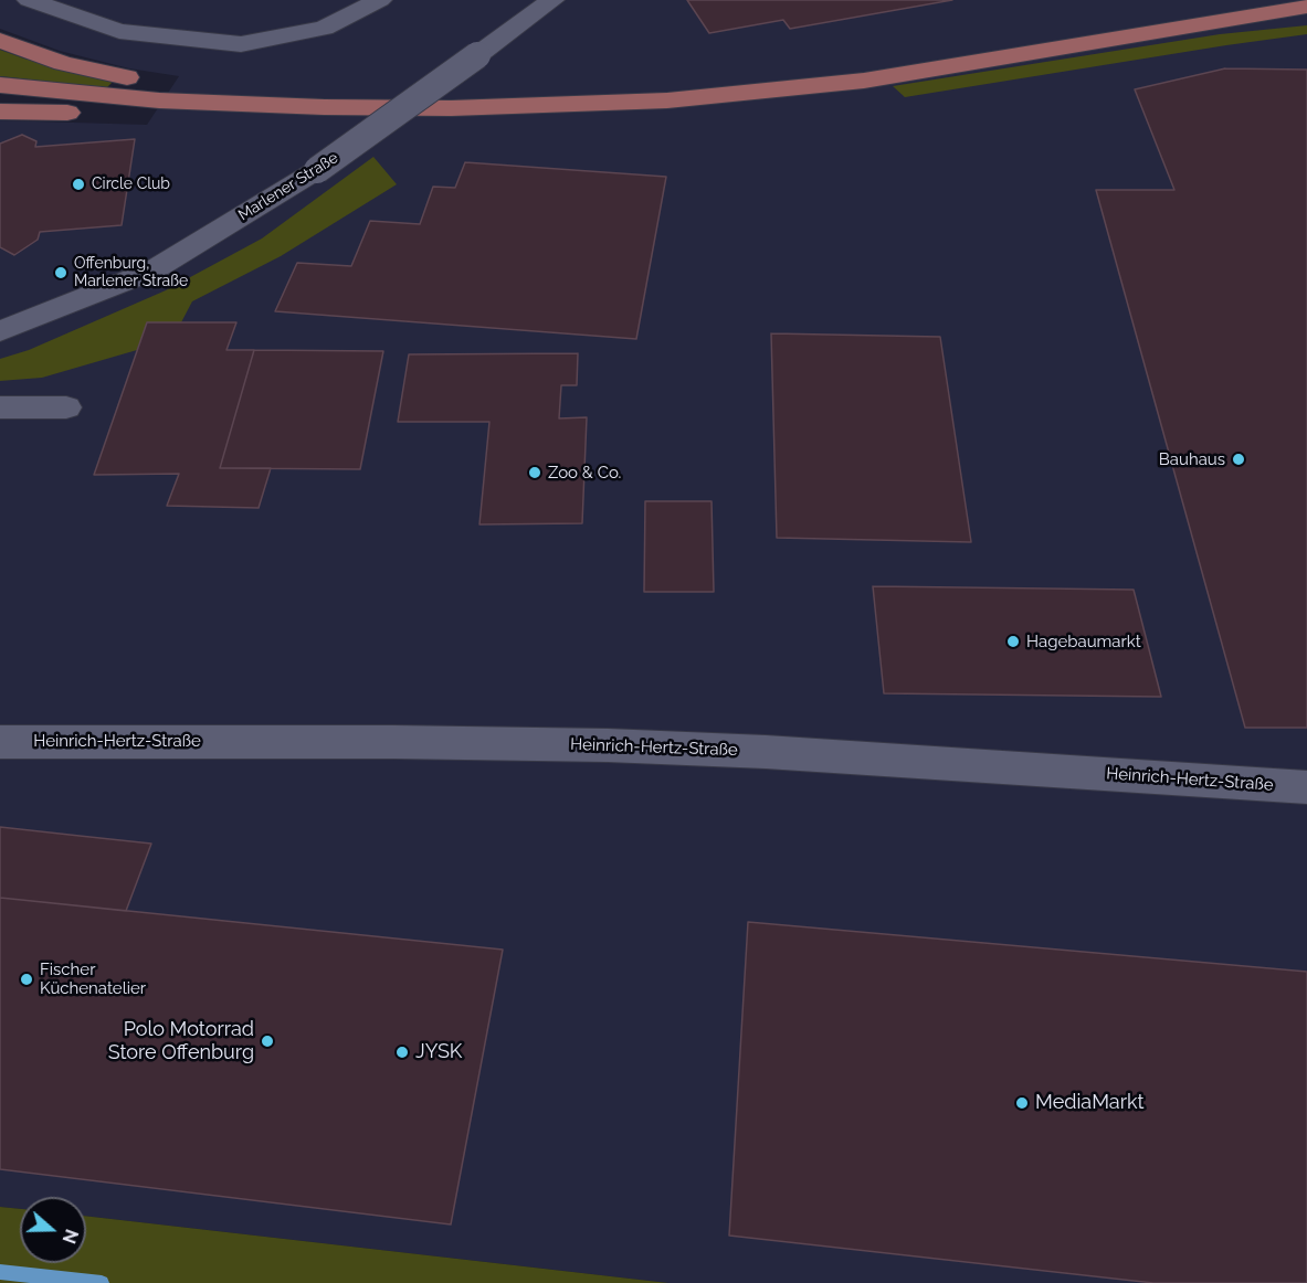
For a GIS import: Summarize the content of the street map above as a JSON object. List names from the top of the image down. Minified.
{"streets":{"street":["Marlener Straße","Heinrich-Hertz-Straße"]},"places":["Circle Club","Offenburg, Marlener Straße","Bauhaus","Zoo & Co.","Hagebaumarkt","Fischer Küchenatelier","Polo Motorrad Store Offenburg","JYSK","MediaMarkt"],"north":"right"}
